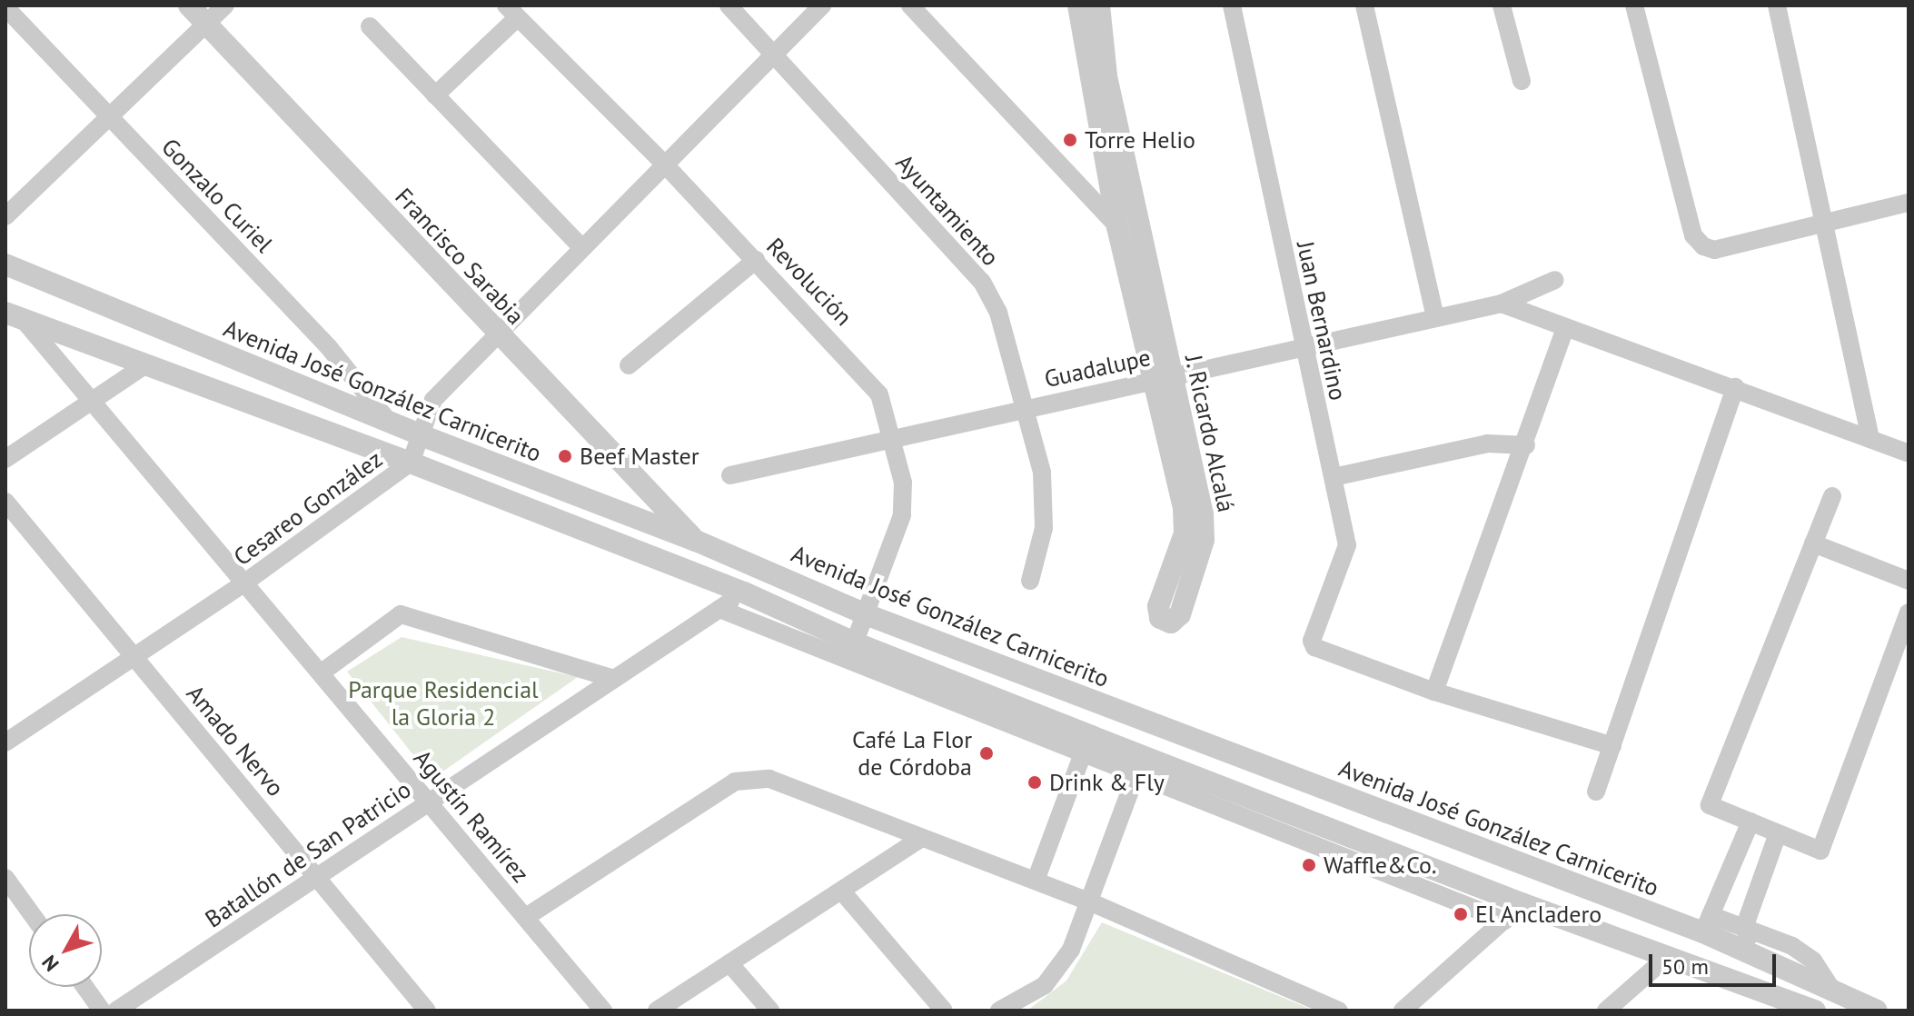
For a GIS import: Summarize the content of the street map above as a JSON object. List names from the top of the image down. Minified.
{"streets":{"street":["Gonzalo Curiel","Ayuntamiento","Francisco Sarabia","Revolución","Juan Bernardino","Guadalupe","Avenida José González Carnicerito","J. Ricardo Alcalá","Cesareo González","Amado Nervo","Agustín Ramírez","Batallón de San Patricio"]},"crossings":[["Gonzalo Curiel","Avenida José González Carnicerito"],["Ayuntamiento","Guadalupe"],["Ayuntamiento","Cesareo González"],["Francisco Sarabia","Avenida José González Carnicerito"],["Francisco Sarabia","Cesareo González"],["Revolución","Guadalupe"],["Revolución","Avenida José González Carnicerito"],["Revolución","Cesareo González"],["Juan Bernardino","Guadalupe"],["Guadalupe","J. Ricardo Alcalá"],["Avenida José González Carnicerito","Cesareo González"],["Cesareo González","Amado Nervo"],["Cesareo González","Agustín Ramírez"],["Amado Nervo","Batallón de San Patricio"],["Agustín Ramírez","Batallón de San Patricio"]],"parks":["Parque Residencial la Gloria 2"],"places":["Torre Helio","Beef Master","Café La Flor de Córdoba","Drink & Fly","Waffle&Co.","El Ancladero"],"scale_bar":"50 m","north":"bottom left"}
